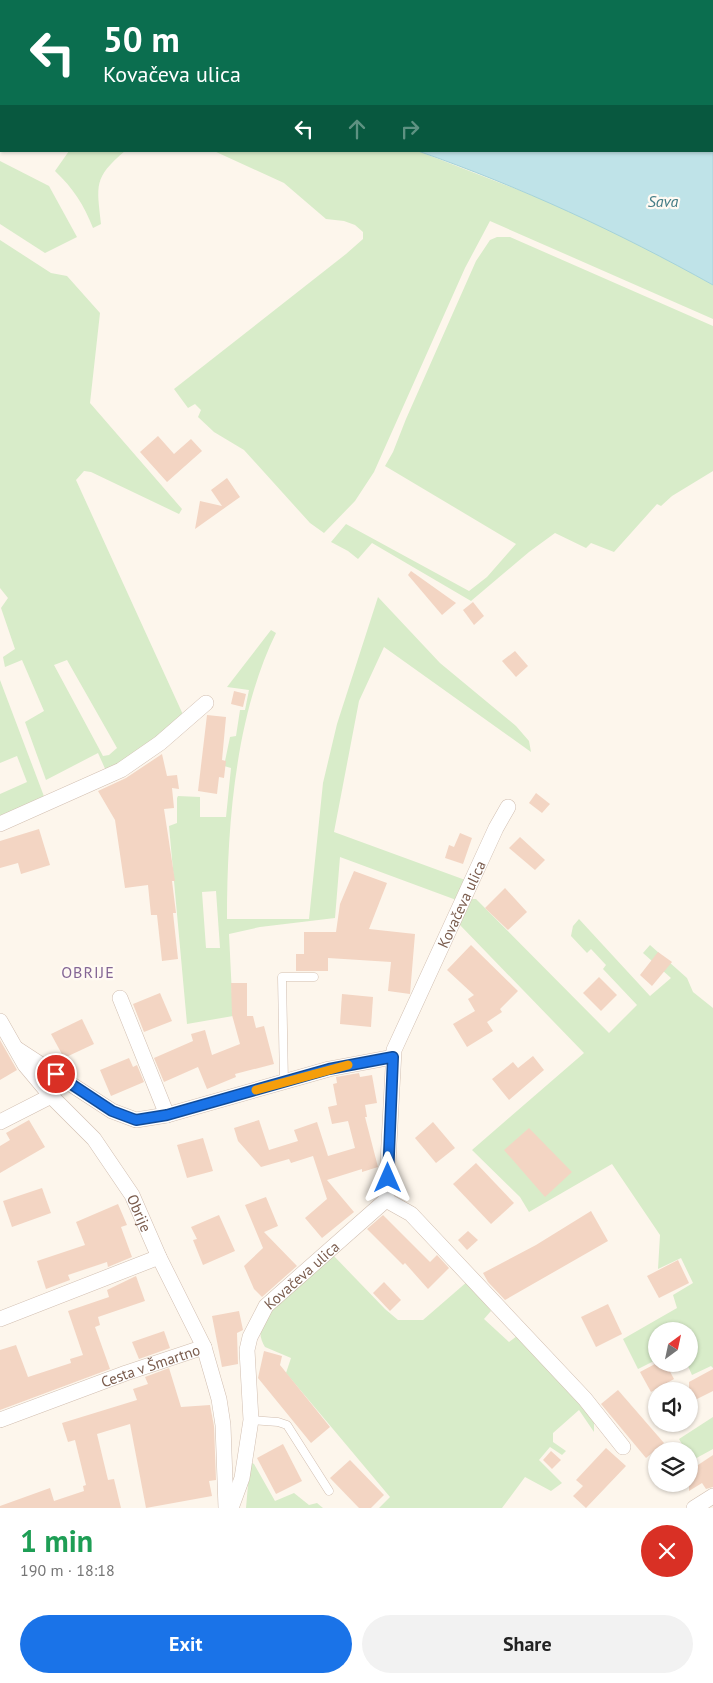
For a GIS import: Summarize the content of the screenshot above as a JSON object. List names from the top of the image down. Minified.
{"streets":{"street":["Kovačeva ulica","Obrije","Cesta v Šmartno"]},"crossings":[["Obrije","Cesta v Šmartno"]],"districts":["OBRIJE"],"water":["Sava"],"north":"top right","page":{"turn":["50 m","Kovačeva ulica"],"heading":["1 min","190 m · 18:18"],"buttons":["Exit","Share"]}}
